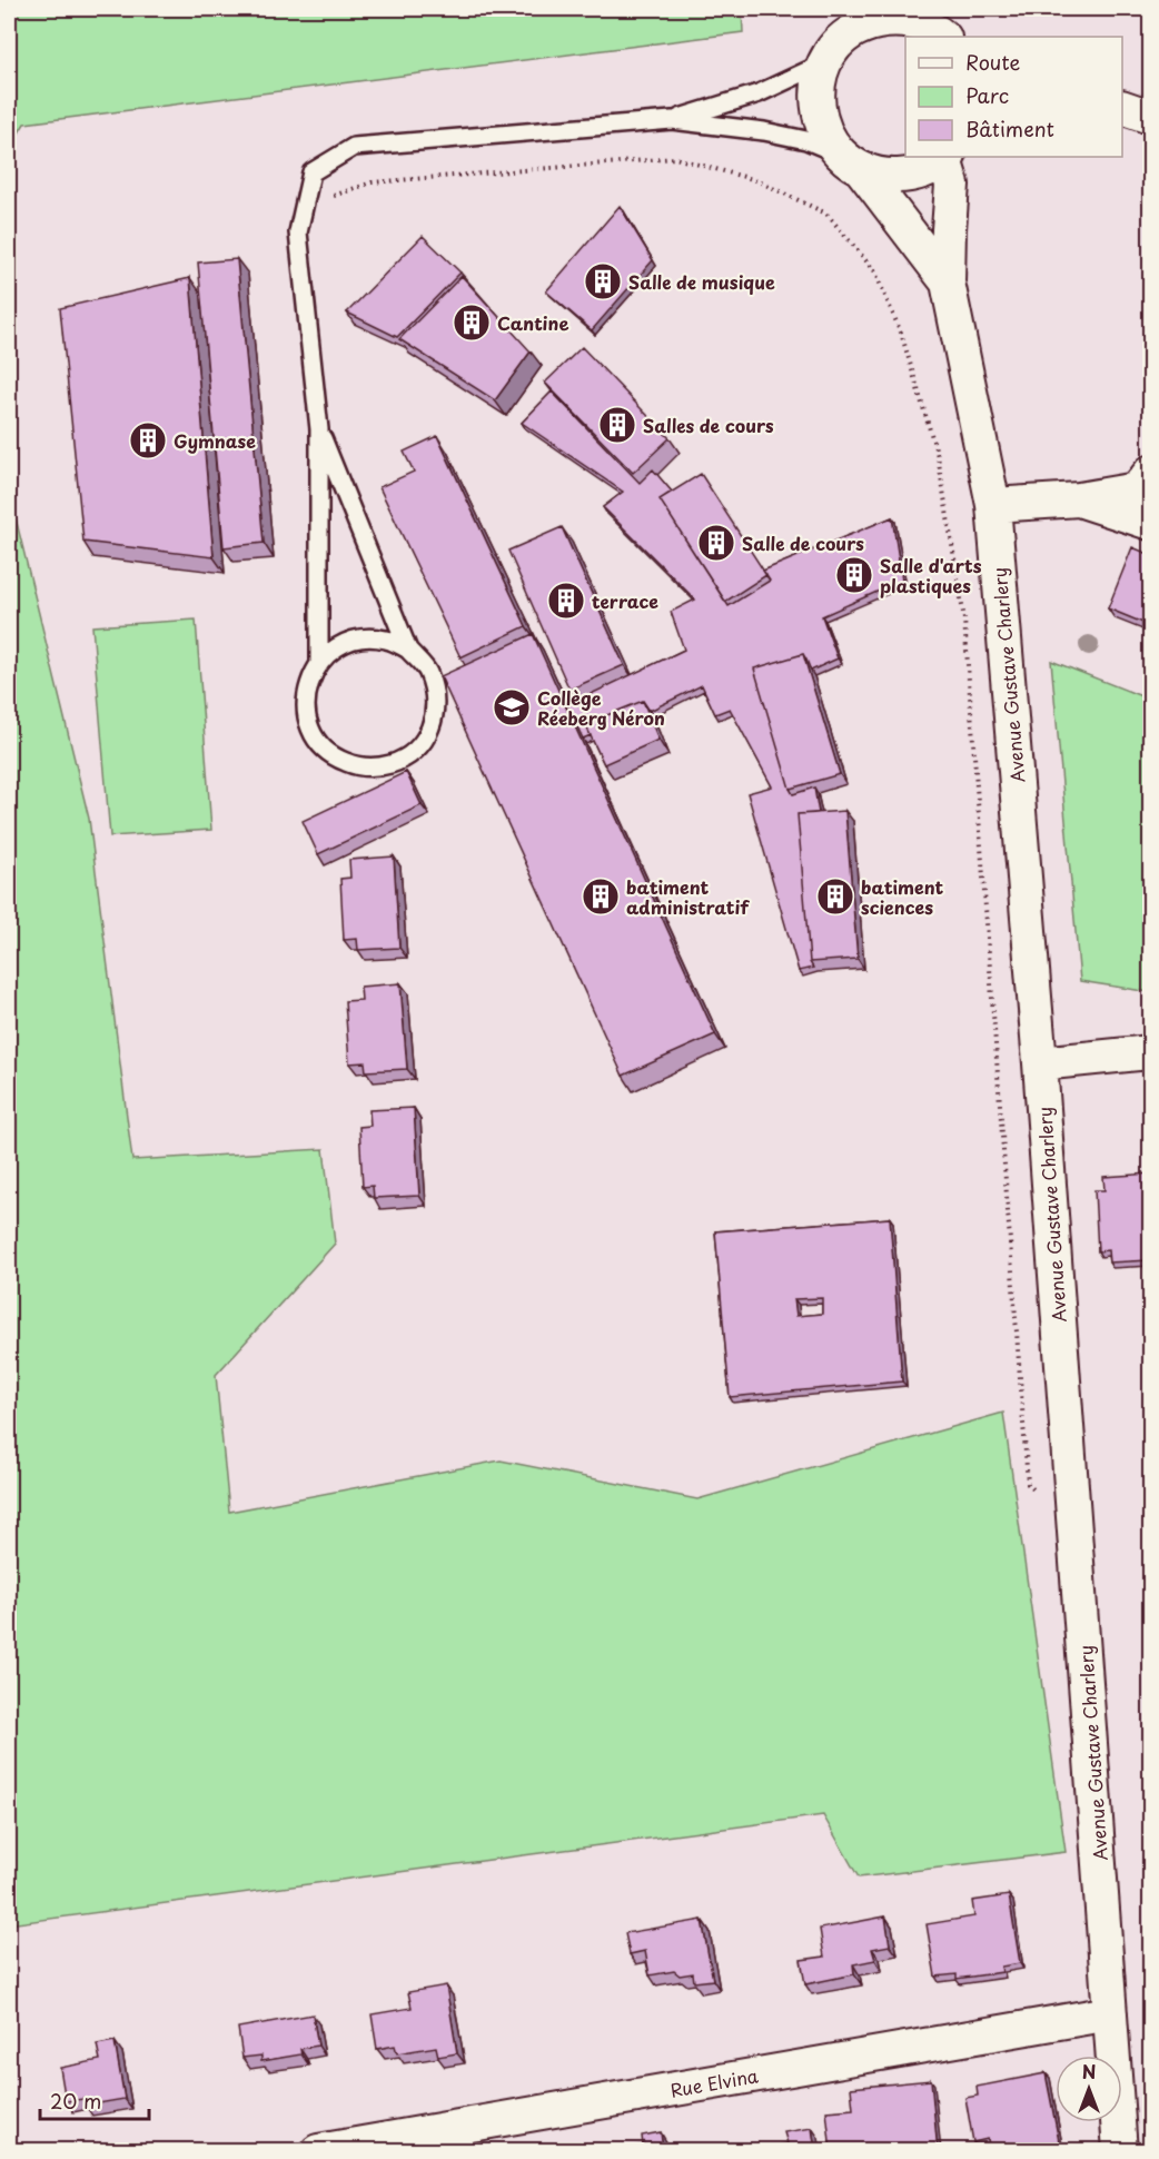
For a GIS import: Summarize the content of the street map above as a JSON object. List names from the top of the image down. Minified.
{"streets":{"street":["Avenue Gustave Charlery","Rue Elvina"]},"crossings":[["Avenue Gustave Charlery","Rue Elvina"]],"places":{"building":["Salle de musique","Cantine","Salles de cours","Gymnase","Salle de cours","Salle d'arts plastiques","terrace","batiment administratif","batiment sciences"],"school or university":["Collège Réeberg Néron"]},"legend":["Route","Parc","Bâtiment"],"scale_bar":"20 m","north":"top"}
